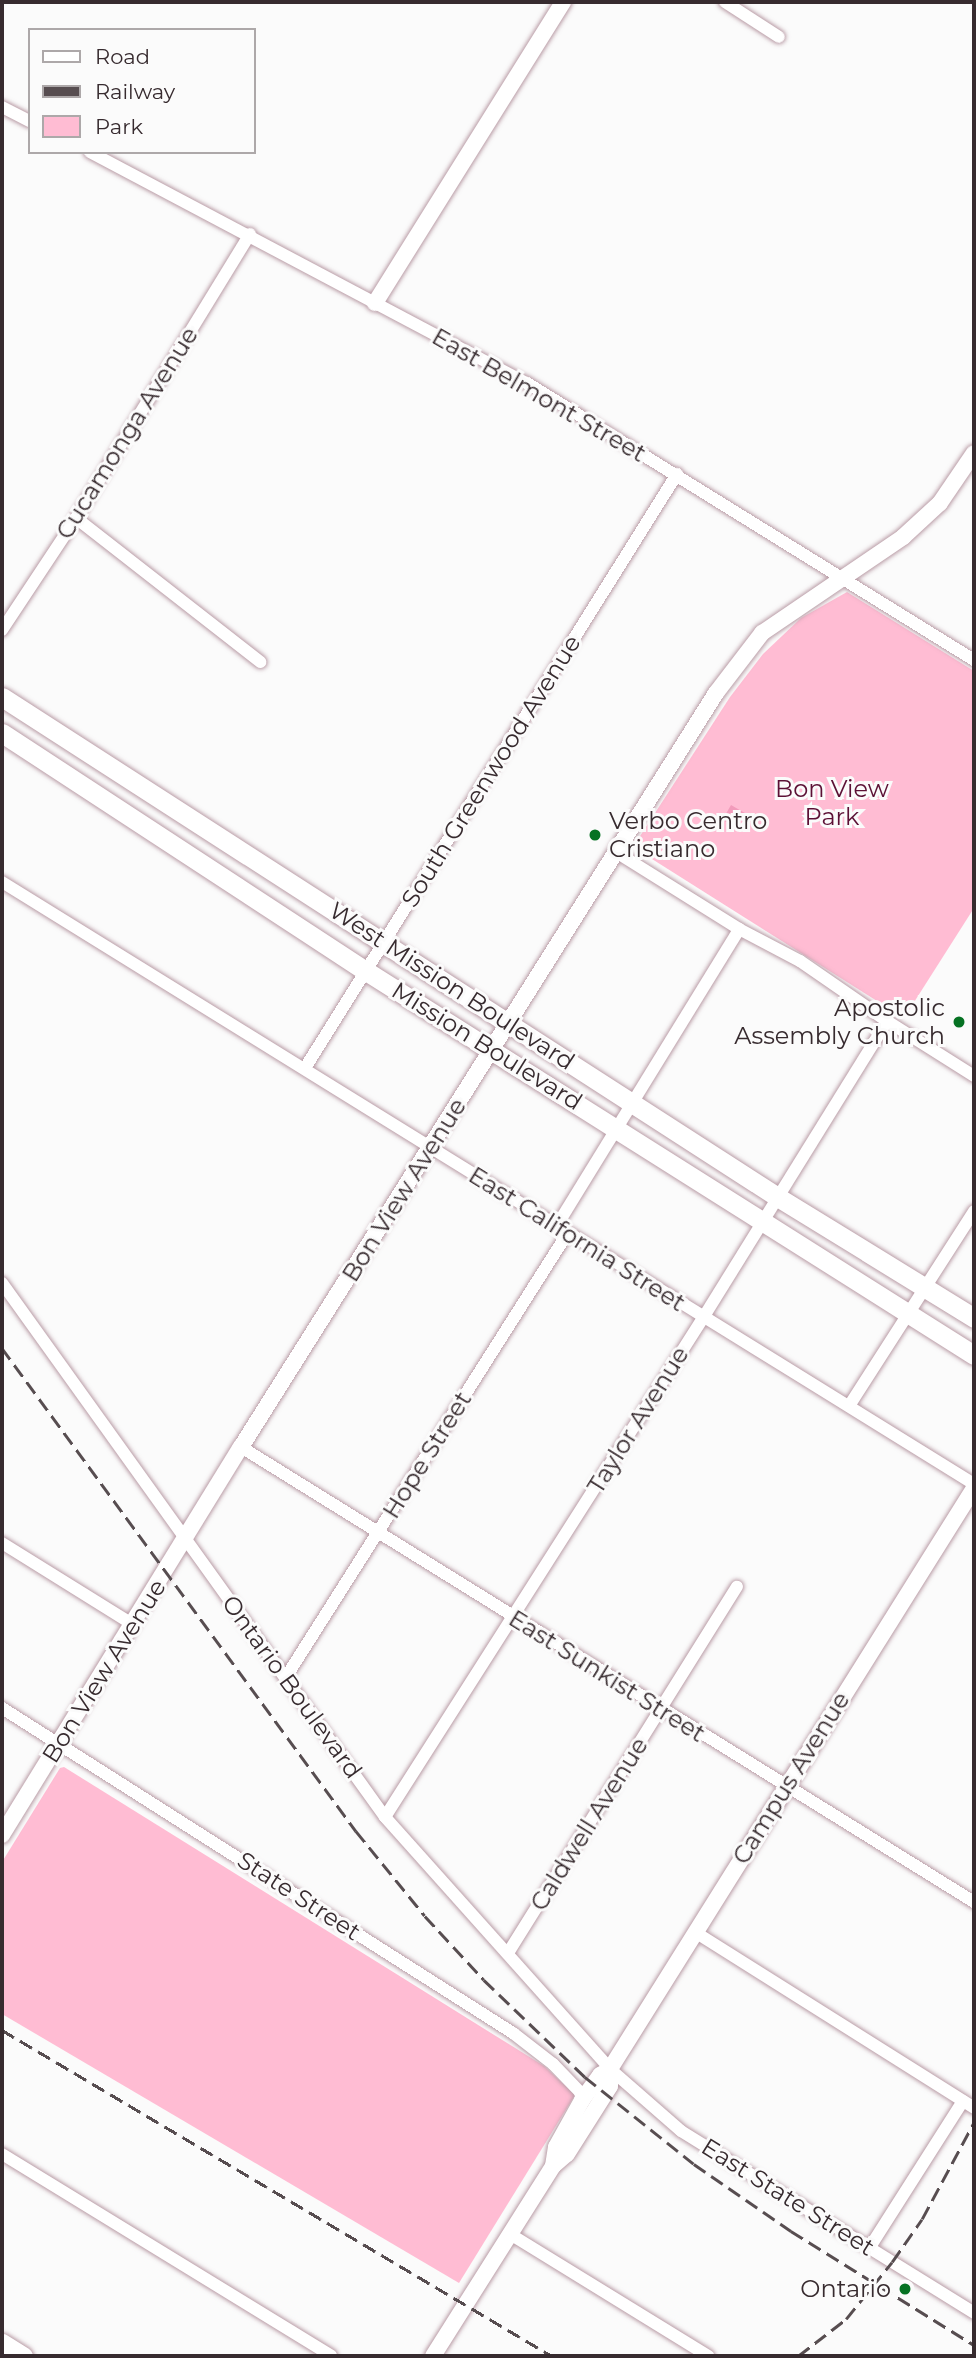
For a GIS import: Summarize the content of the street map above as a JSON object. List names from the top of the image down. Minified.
{"streets":{"main road":["West Mission Boulevard","Mission Boulevard"],"street":["East Belmont Street","Cucamonga Avenue","South Greenwood Avenue","Bon View Avenue","East California Street","Taylor Avenue","Hope Street","East Sunkist Street","Ontario Boulevard","Campus Avenue","Caldwell Avenue","State Street","East State Street"]},"crossings":[["East Belmont Street","Cucamonga Avenue"],["East Belmont Street","South Greenwood Avenue"],["East Belmont Street","Bon View Avenue"],["South Greenwood Avenue","West Mission Boulevard"],["South Greenwood Avenue","Mission Boulevard"],["South Greenwood Avenue","East California Street"],["West Mission Boulevard","Bon View Avenue"],["West Mission Boulevard","Taylor Avenue"],["West Mission Boulevard","Hope Street"],["Mission Boulevard","Bon View Avenue"],["Mission Boulevard","Taylor Avenue"],["Mission Boulevard","Hope Street"],["Bon View Avenue","East California Street"],["Bon View Avenue","East Sunkist Street"],["Bon View Avenue","Ontario Boulevard"],["Bon View Avenue","State Street"],["East California Street","Taylor Avenue"],["East California Street","Hope Street"],["East California Street","Campus Avenue"],["Taylor Avenue","East Sunkist Street"],["Taylor Avenue","Ontario Boulevard"],["Hope Street","East Sunkist Street"],["Hope Street","Ontario Boulevard"],["East Sunkist Street","Campus Avenue"],["East Sunkist Street","Caldwell Avenue"],["Ontario Boulevard","Campus Avenue"],["Ontario Boulevard","Caldwell Avenue"],["Ontario Boulevard","East State Street"],["Campus Avenue","State Street"],["Campus Avenue","East State Street"]],"parks":["Bon View Park"],"places":["Verbo Centro Cristiano","Apostolic Assembly Church","Ontario"],"legend":["Road","Railway","Park"]}
